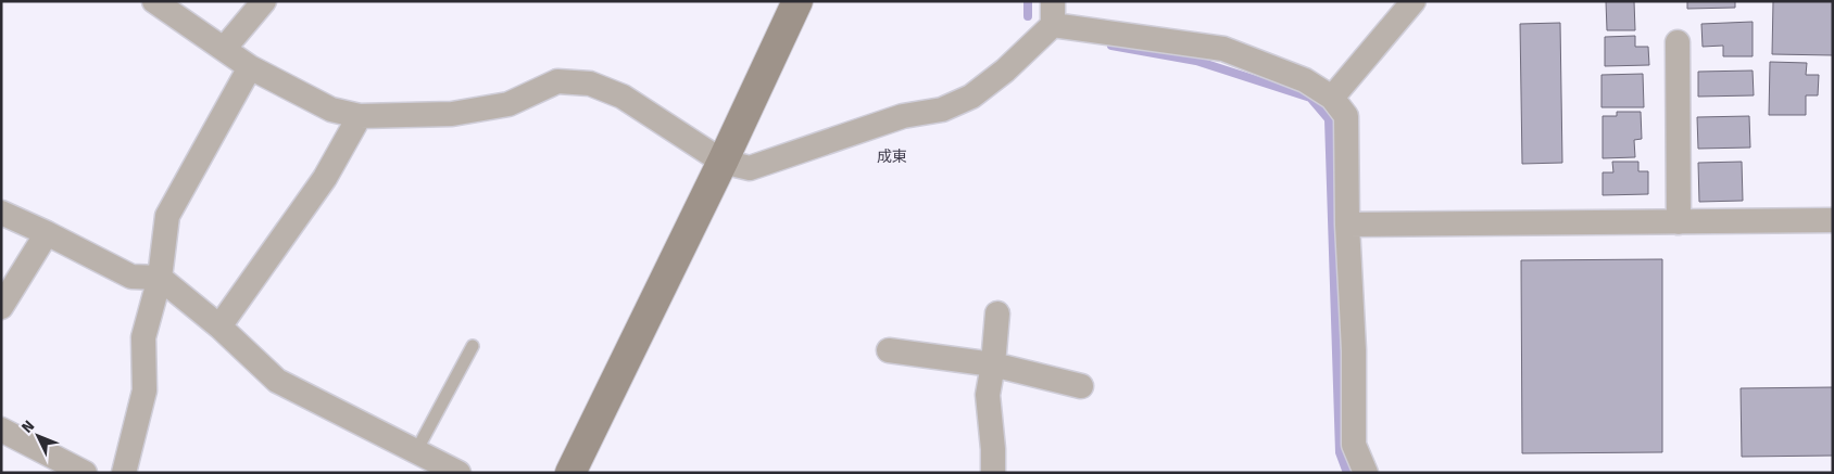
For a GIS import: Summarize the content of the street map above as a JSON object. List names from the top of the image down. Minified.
{"districts":["成東"],"north":"top left"}
